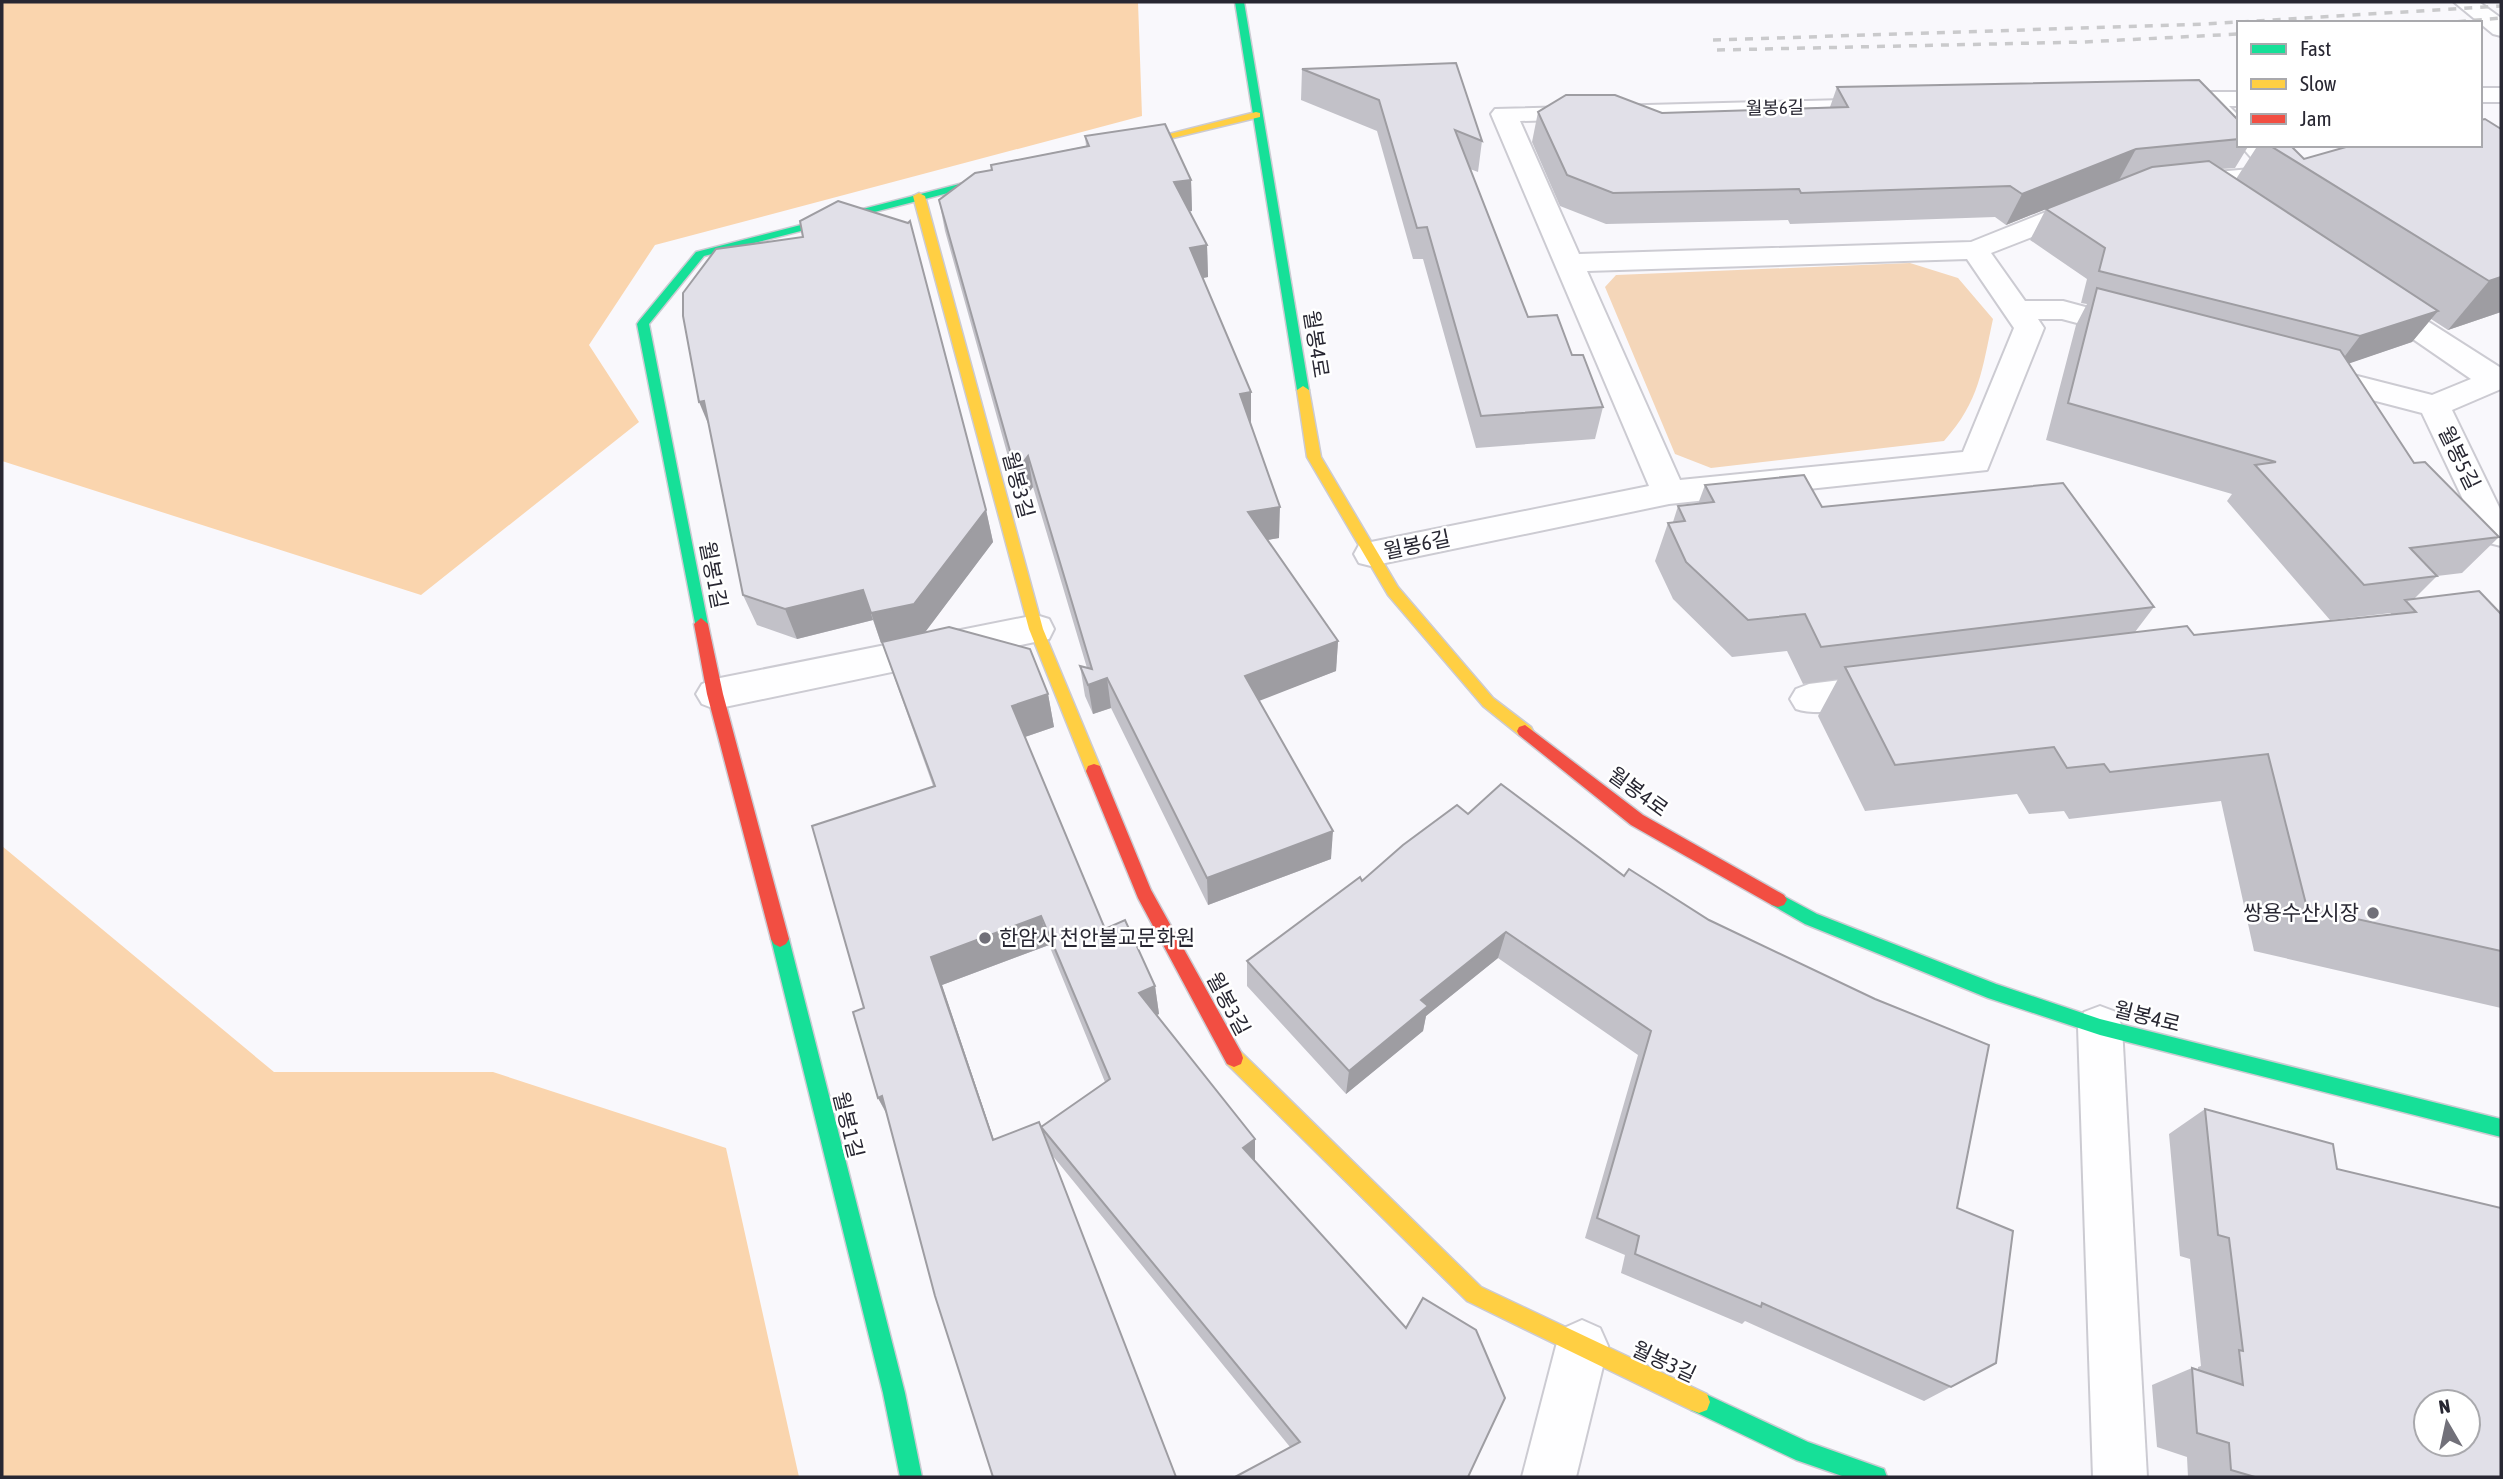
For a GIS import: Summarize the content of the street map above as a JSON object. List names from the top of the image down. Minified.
{"streets":{"street":["월봉6길","월봉4로","월봉5길","월봉3길","월봉1길"]},"crossings":[["월봉6길","월봉4로"],["월봉3길","월봉1길"]],"places":["쌍용수산시장","한암사 천안불교문화원"],"legend":["Fast","Slow","Jam"],"north":"top"}
